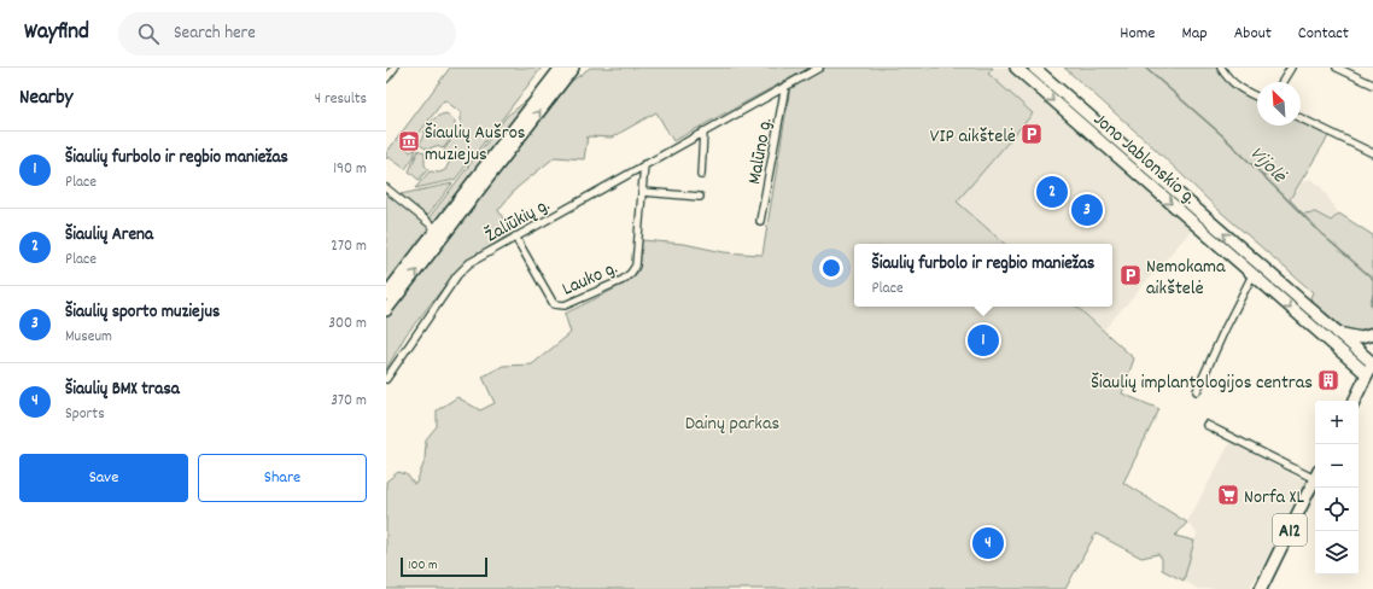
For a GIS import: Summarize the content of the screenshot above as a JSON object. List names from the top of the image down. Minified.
{"streets":{"main road":["Jono Jablonskio g.","A12"],"street":["Malūno g.","Žaliūkių g.","Lauko g."]},"crossings":[["Malūno g.","Žaliūkių g."],["Žaliūkių g.","Lauko g."]],"water":["Vijolė"],"parks":["Dainų parkas"],"places":{"parking":["VIP aikštelė","Nemokama aikštelė"],"museum":["Šiaulių Aušros muziejus"],"building":["Šiaulių implantologijos centras"],"supermarket":["Norfa XL"]},"scale_bar":"100 m","north":"top left","page":{"header":"Wayfind","search":"Search here","nav":["Home","Map","About","Contact"],"heading":["Nearby","4 results"],"list":[{"mark":"1","name":"Šiaulių furbolo ir regbio maniežas","note":"Place","value":"190 m"},{"mark":"2","name":"Šiaulių Arena","note":"Place","value":"270 m"},{"mark":"3","name":"Šiaulių sporto muziejus","note":"Museum","value":"300 m"},{"mark":"4","name":"Šiaulių BMX trasa","note":"Sports","value":"370 m"}],"pins":["2","3","1","4"],"popup":["Šiaulių furbolo ir regbio maniežas","Place"],"map_buttons":["+","−"],"buttons":["Save","Share"],"scale":"100 m"}}
